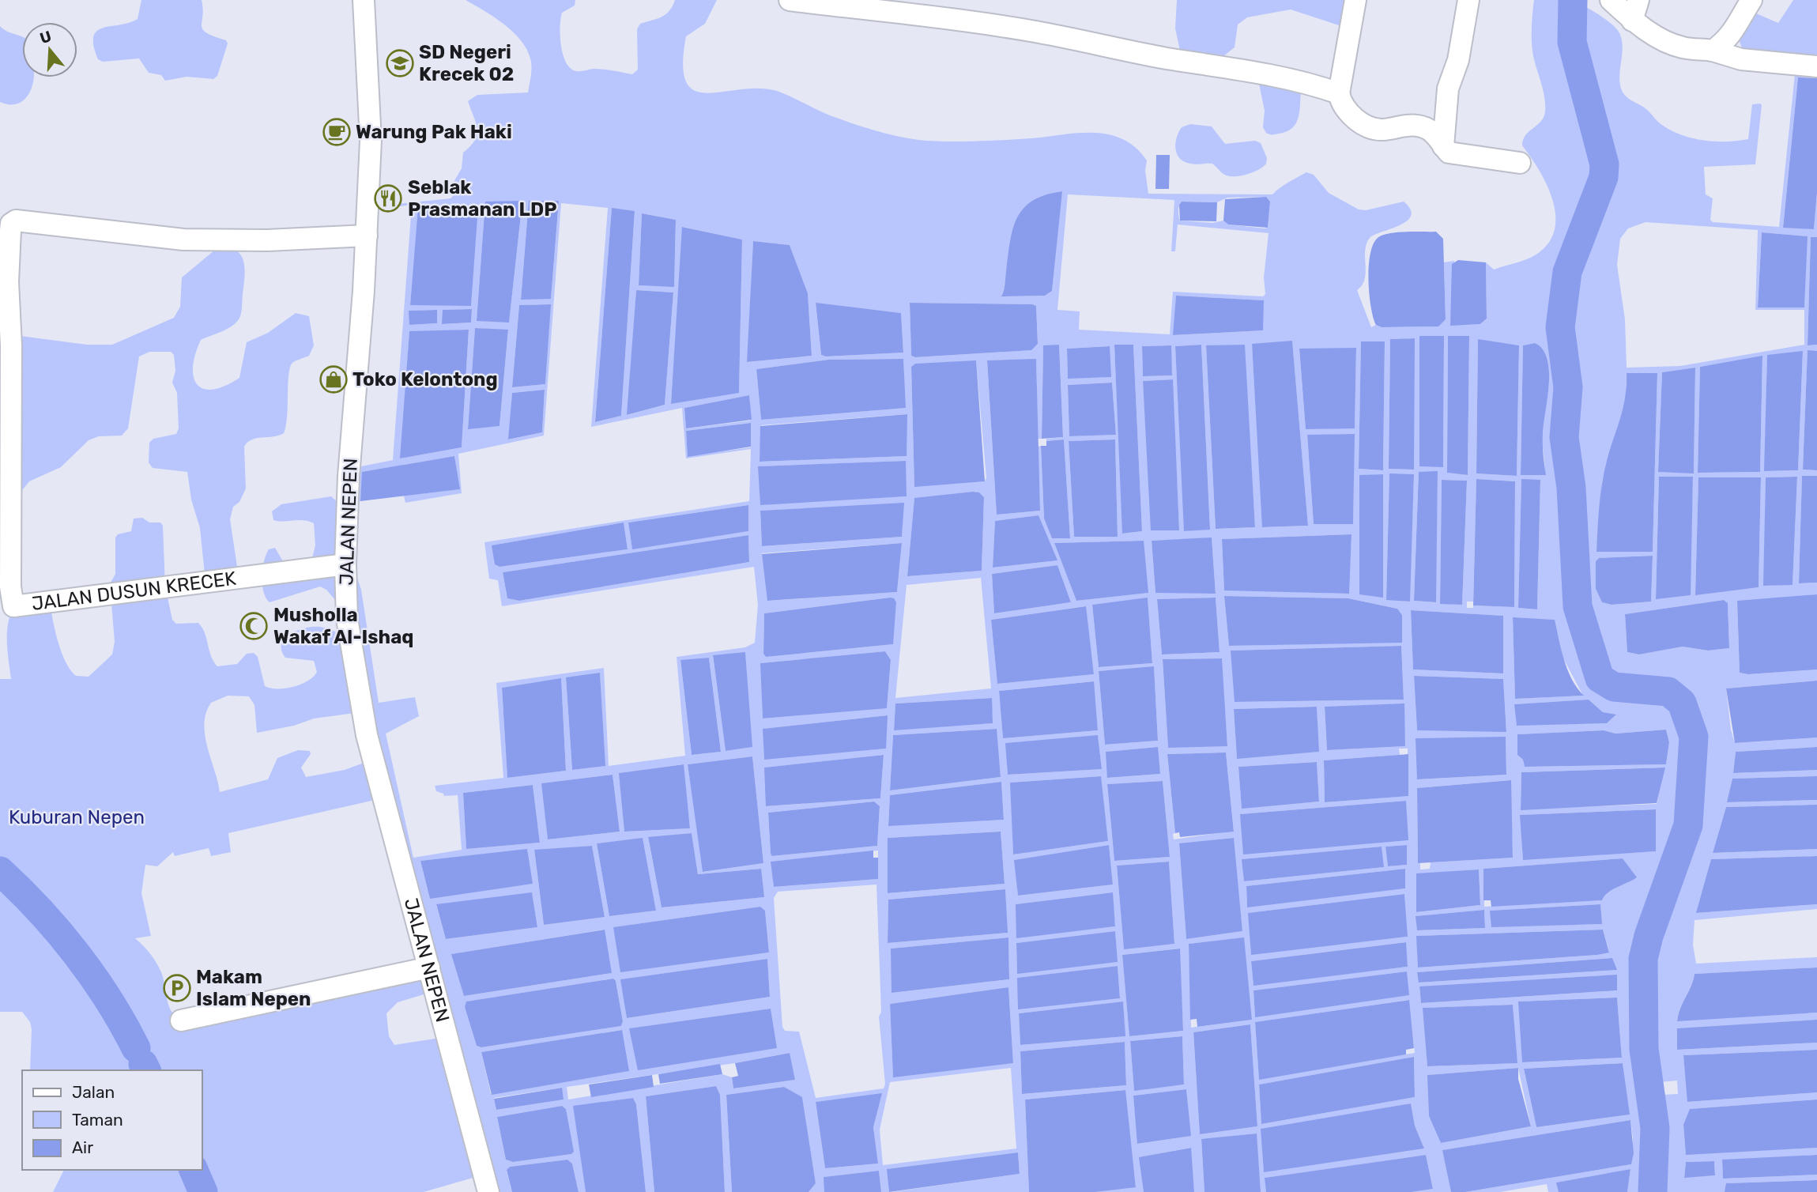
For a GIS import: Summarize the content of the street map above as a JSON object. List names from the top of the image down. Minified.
{"streets":{"street":["JALAN NEPEN","JALAN DUSUN KRECEK"]},"crossings":[["JALAN NEPEN","JALAN DUSUN KRECEK"]],"parks":["Kuburan Nepen"],"places":{"school or university":["SD Negeri Krecek 02"],"cafe":["Warung Pak Haki"],"restaurant":["Seblak Prasmanan LDP"],"shop":["Toko Kelontong"],"mosque":["Musholla Wakaf Al-Ishaq"],"parking":["Makam Islam Nepen"]},"legend":["Jalan","Taman","Air"],"north":"top"}
